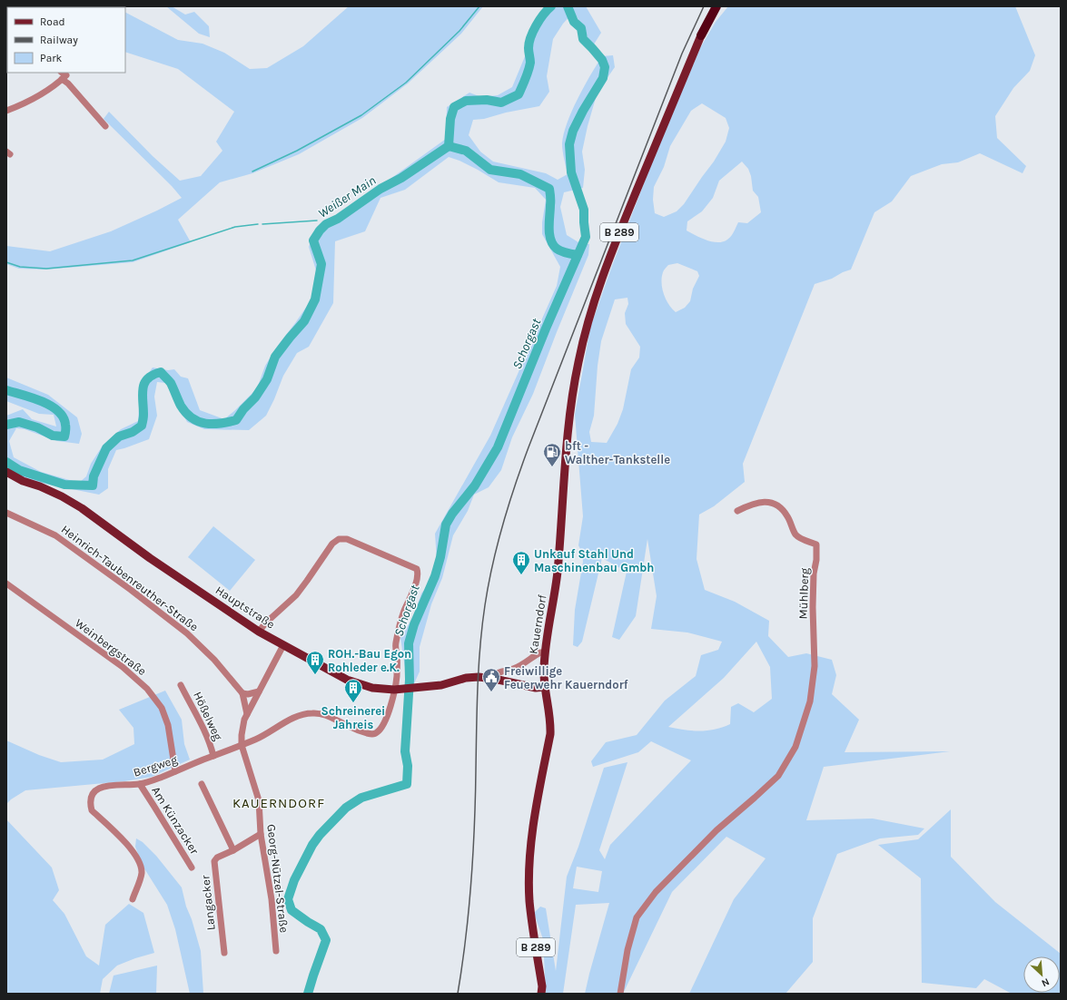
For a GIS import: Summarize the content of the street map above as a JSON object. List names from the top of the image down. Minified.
{"streets":{"highway":["B 289"],"main road":["Hauptstraße","Kauerndorf"],"street":["Heinrich-Taubenreuther-Straße","Mühlberg","Weinbergstraße","Hößelweg","Bergweg","Am Künzacker","Georg-Nützel-Straße","Langacker"]},"crossings":[["B 289","Kauerndorf"],["Hauptstraße","Kauerndorf"],["Hauptstraße","Bergweg"],["Weinbergstraße","Bergweg"],["Hößelweg","Bergweg"],["Bergweg","Am Künzacker"],["Bergweg","Georg-Nützel-Straße"],["Georg-Nützel-Straße","Langacker"]],"districts":["KAUERNDORF"],"water":["Weißer Main","Schorgast"],"places":{"fuel station":["bft - Walther-Tankstelle"],"building":["Unkauf Stahl Und Maschinenbau Gmbh","ROH.-Bau Egon Rohleder e.K.","Schreinerei Jahreis"],"public building":["Freiwillige Feuerwehr Kauerndorf"]},"legend":["Road","Railway","Park"],"north":"bottom right"}
